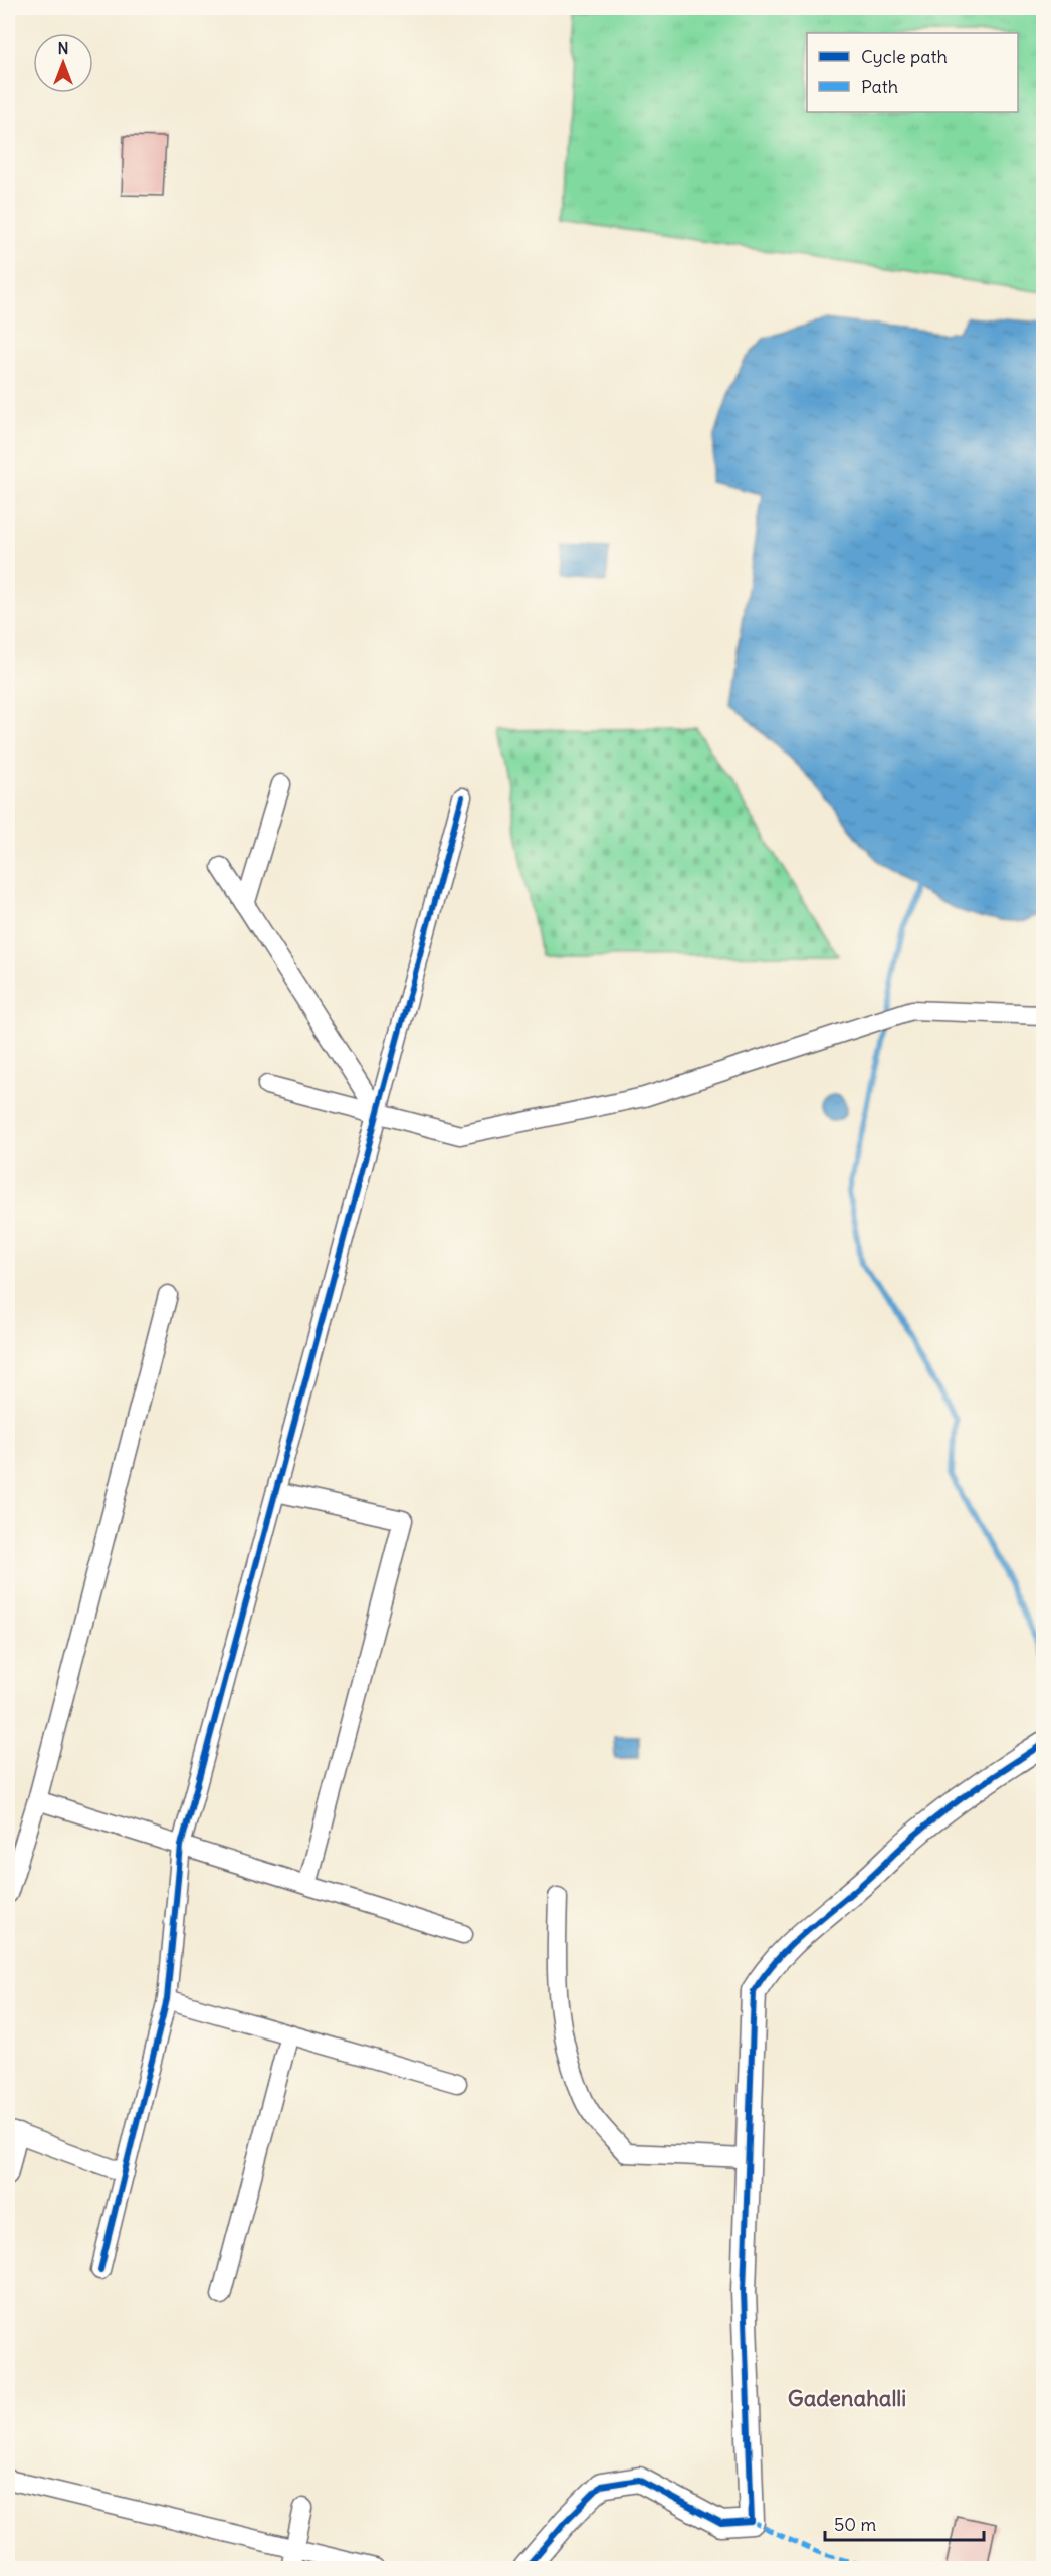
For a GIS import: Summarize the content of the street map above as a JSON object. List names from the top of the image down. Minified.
{"districts":["Gadenahalli"],"legend":["Cycle path","Path"],"scale_bar":"50 m","north":"top"}
